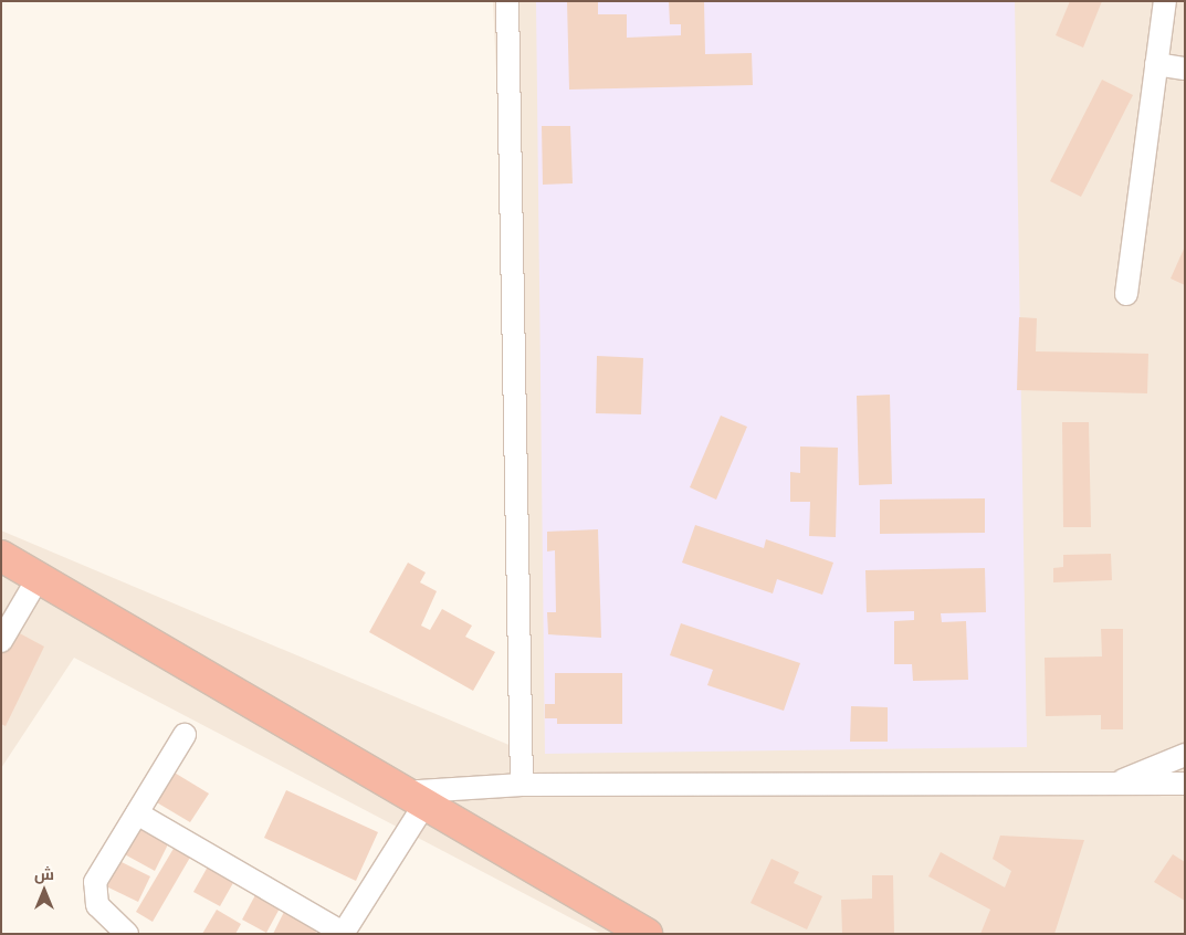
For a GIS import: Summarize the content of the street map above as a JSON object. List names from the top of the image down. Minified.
{"north":"top"}
